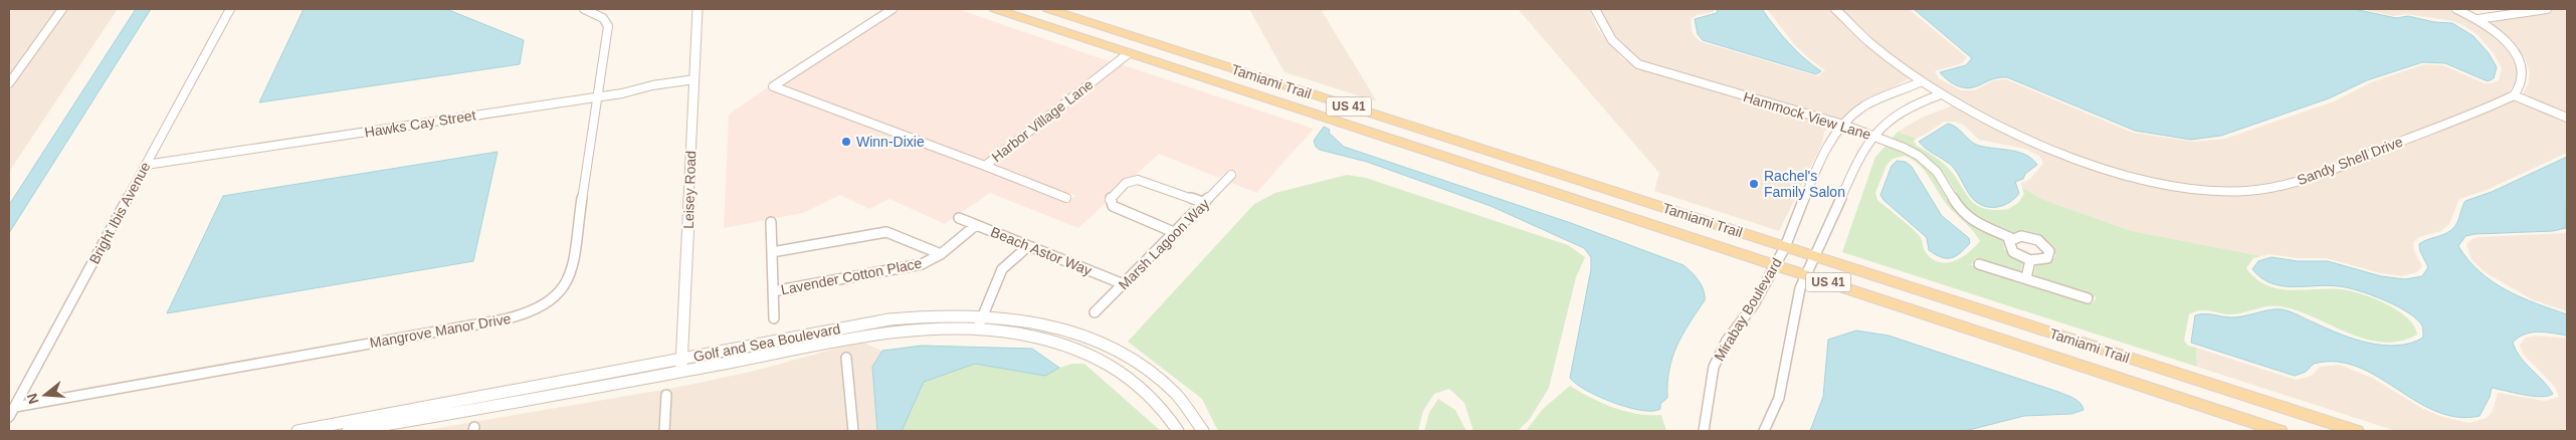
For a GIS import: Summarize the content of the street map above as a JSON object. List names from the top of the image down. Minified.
{"streets":{"main road":["Tamiami Trail","US 41"],"street":["Hammock View Lane","Harbor Village Lane","Hawks Cay Street","Sandy Shell Drive","Leisey Road","Bright Ibis Avenue","Marsh Lagoon Way","Beach Astor Way","Lavender Cotton Place","Mirabay Boulevard","Mangrove Manor Drive","Golf and Sea Boulevard"]},"crossings":[["Tamiami Trail","Harbor Village Lane"],["Tamiami Trail","Mirabay Boulevard"],["Hammock View Lane","Mirabay Boulevard"],["Hawks Cay Street","Leisey Road"],["Hawks Cay Street","Bright Ibis Avenue"],["Hawks Cay Street","Mangrove Manor Drive"],["Sandy Shell Drive","Mirabay Boulevard"],["Leisey Road","Golf and Sea Boulevard"],["Bright Ibis Avenue","Mangrove Manor Drive"],["Marsh Lagoon Way","Beach Astor Way"],["Beach Astor Way","Lavender Cotton Place"]],"places":["Winn-Dixie","Rachel's Family Salon"],"north":"left"}
